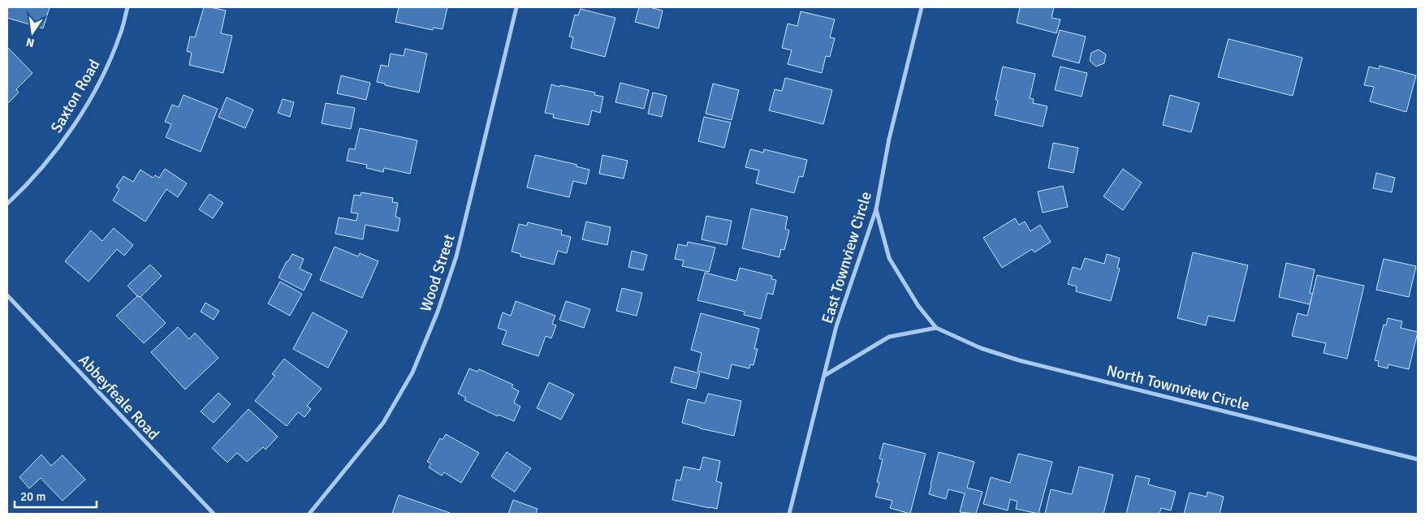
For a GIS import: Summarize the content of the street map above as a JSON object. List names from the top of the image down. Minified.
{"streets":{"street":["Saxton Road","East Townview Circle","Wood Street","North Townview Circle","Abbeyfeale Road"]},"crossings":[["East Townview Circle","North Townview Circle"]],"scale_bar":"20 m","north":"bottom"}
